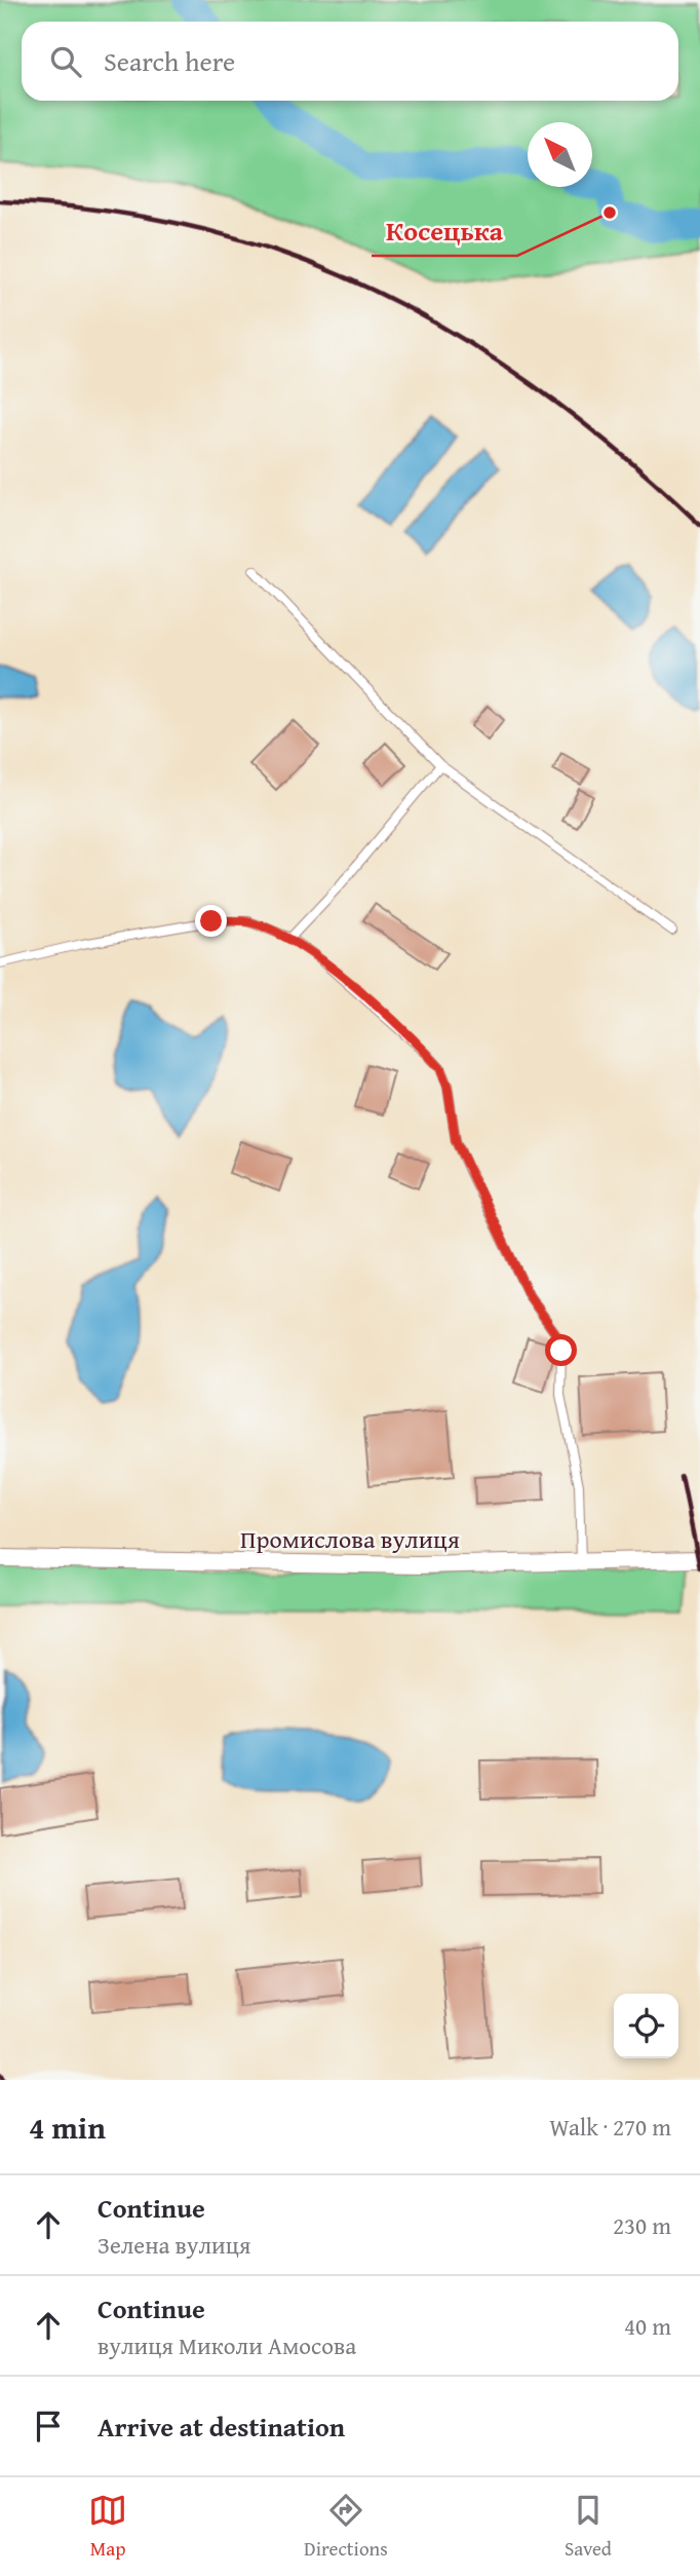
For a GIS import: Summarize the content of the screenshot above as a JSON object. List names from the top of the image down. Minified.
{"streets":{"street":["Промислова вулиця"]},"places":["Косецька"],"north":"top left","page":{"search":"Search here","heading":["4 min","Walk · 270 m"],"list":[["Continue","Зелена вулиця","230 m"],["Continue","вулиця Миколи Амосова","40 m"],"Arrive at destination"],"nav":["Map","Directions","Saved"]}}
